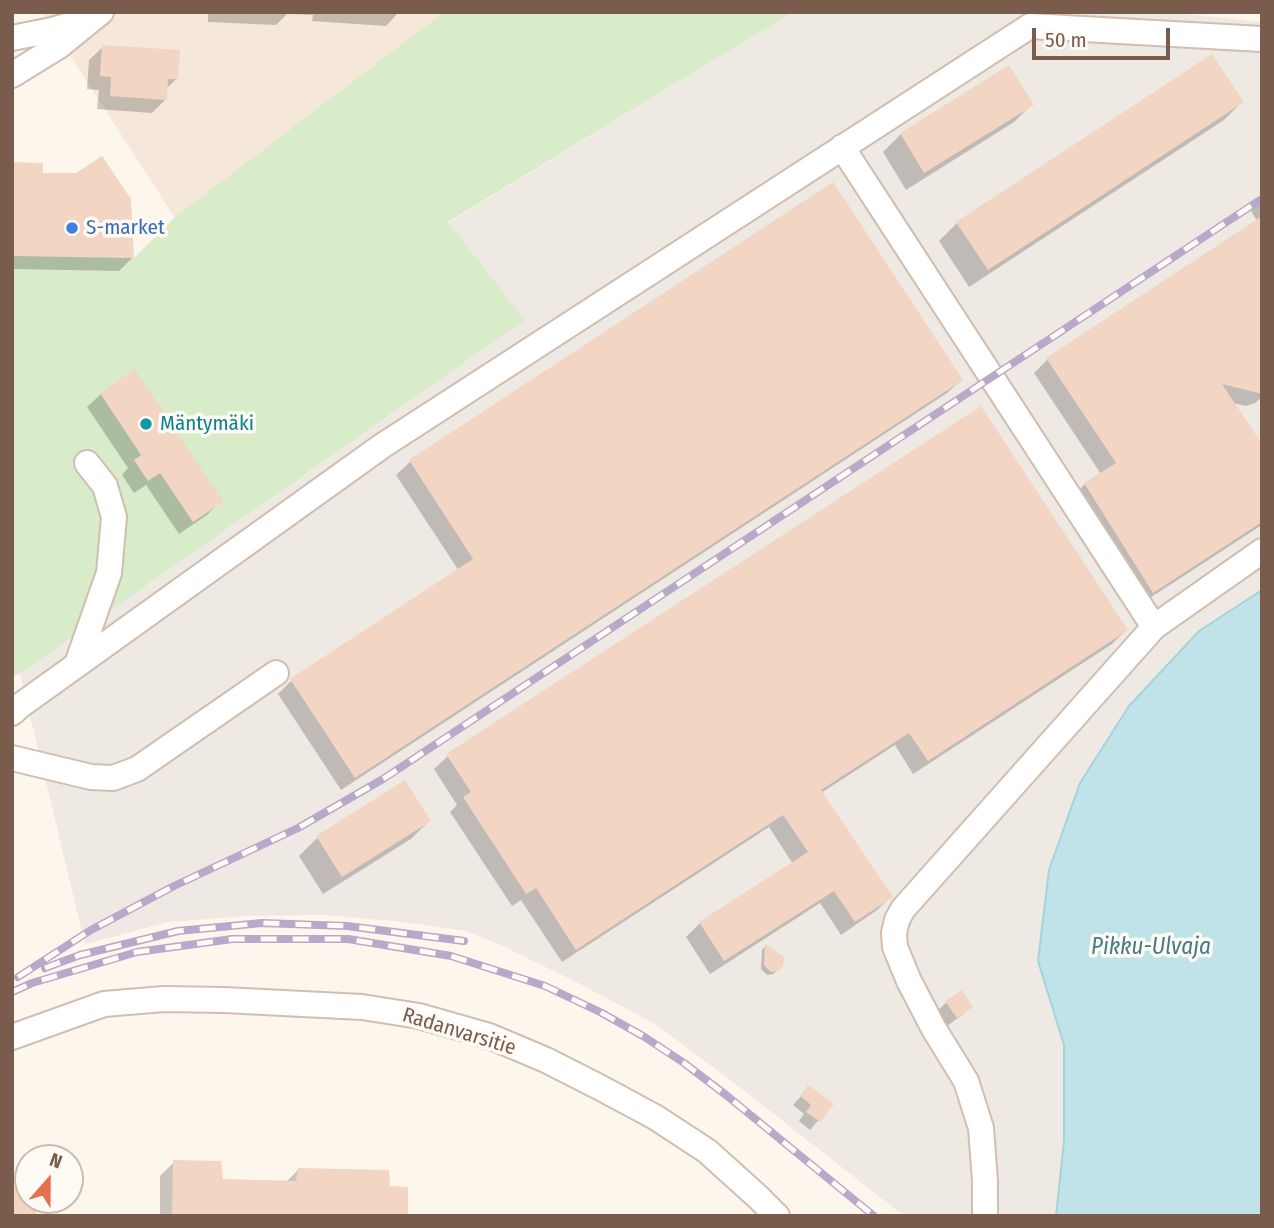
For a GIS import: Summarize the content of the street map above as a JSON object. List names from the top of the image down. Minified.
{"streets":{"street":["Radanvarsitie"]},"water":["Pikku-Ulvaja"],"places":["S-market","Mäntymäki"],"scale_bar":"50 m","north":"top"}
